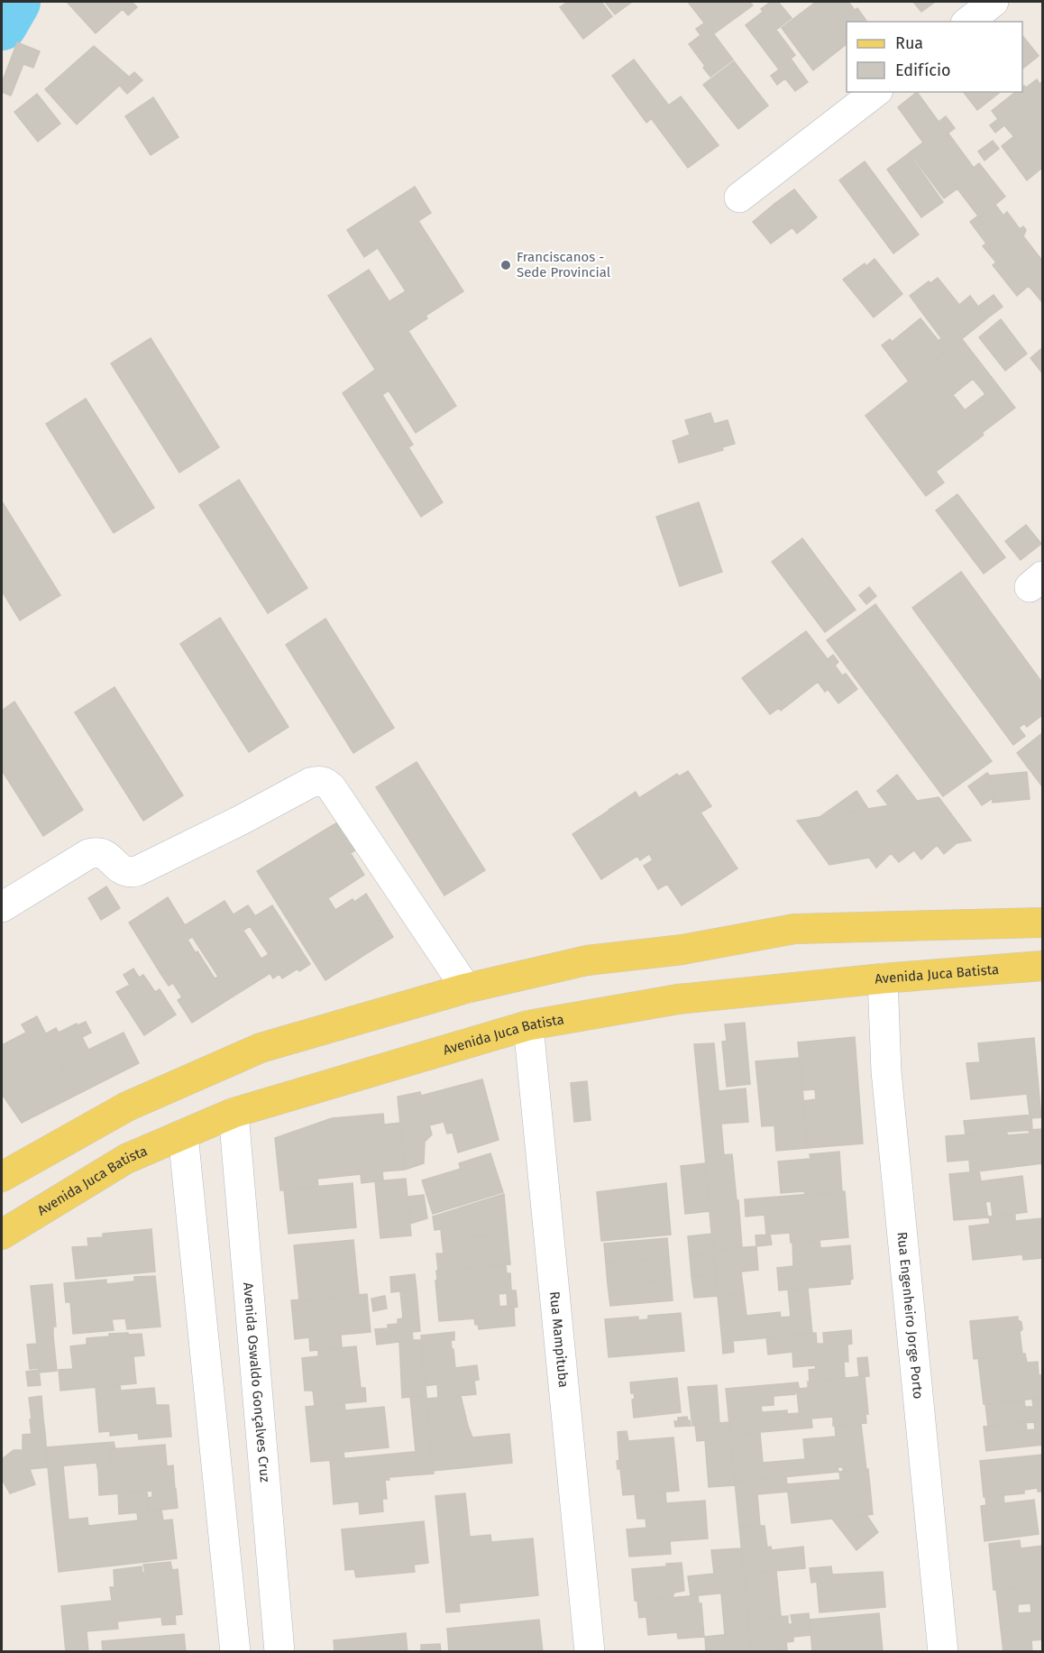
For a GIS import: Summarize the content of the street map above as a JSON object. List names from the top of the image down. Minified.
{"streets":{"main road":["Avenida Juca Batista"],"street":["Rua Engenheiro Jorge Porto","Rua Mampituba","Avenida Oswaldo Gonçalves Cruz"]},"crossings":[["Avenida Juca Batista","Rua Engenheiro Jorge Porto"],["Avenida Juca Batista","Rua Mampituba"],["Avenida Juca Batista","Avenida Oswaldo Gonçalves Cruz"]],"places":["Franciscanos - Sede Provincial"],"legend":["Rua","Edifício"]}
